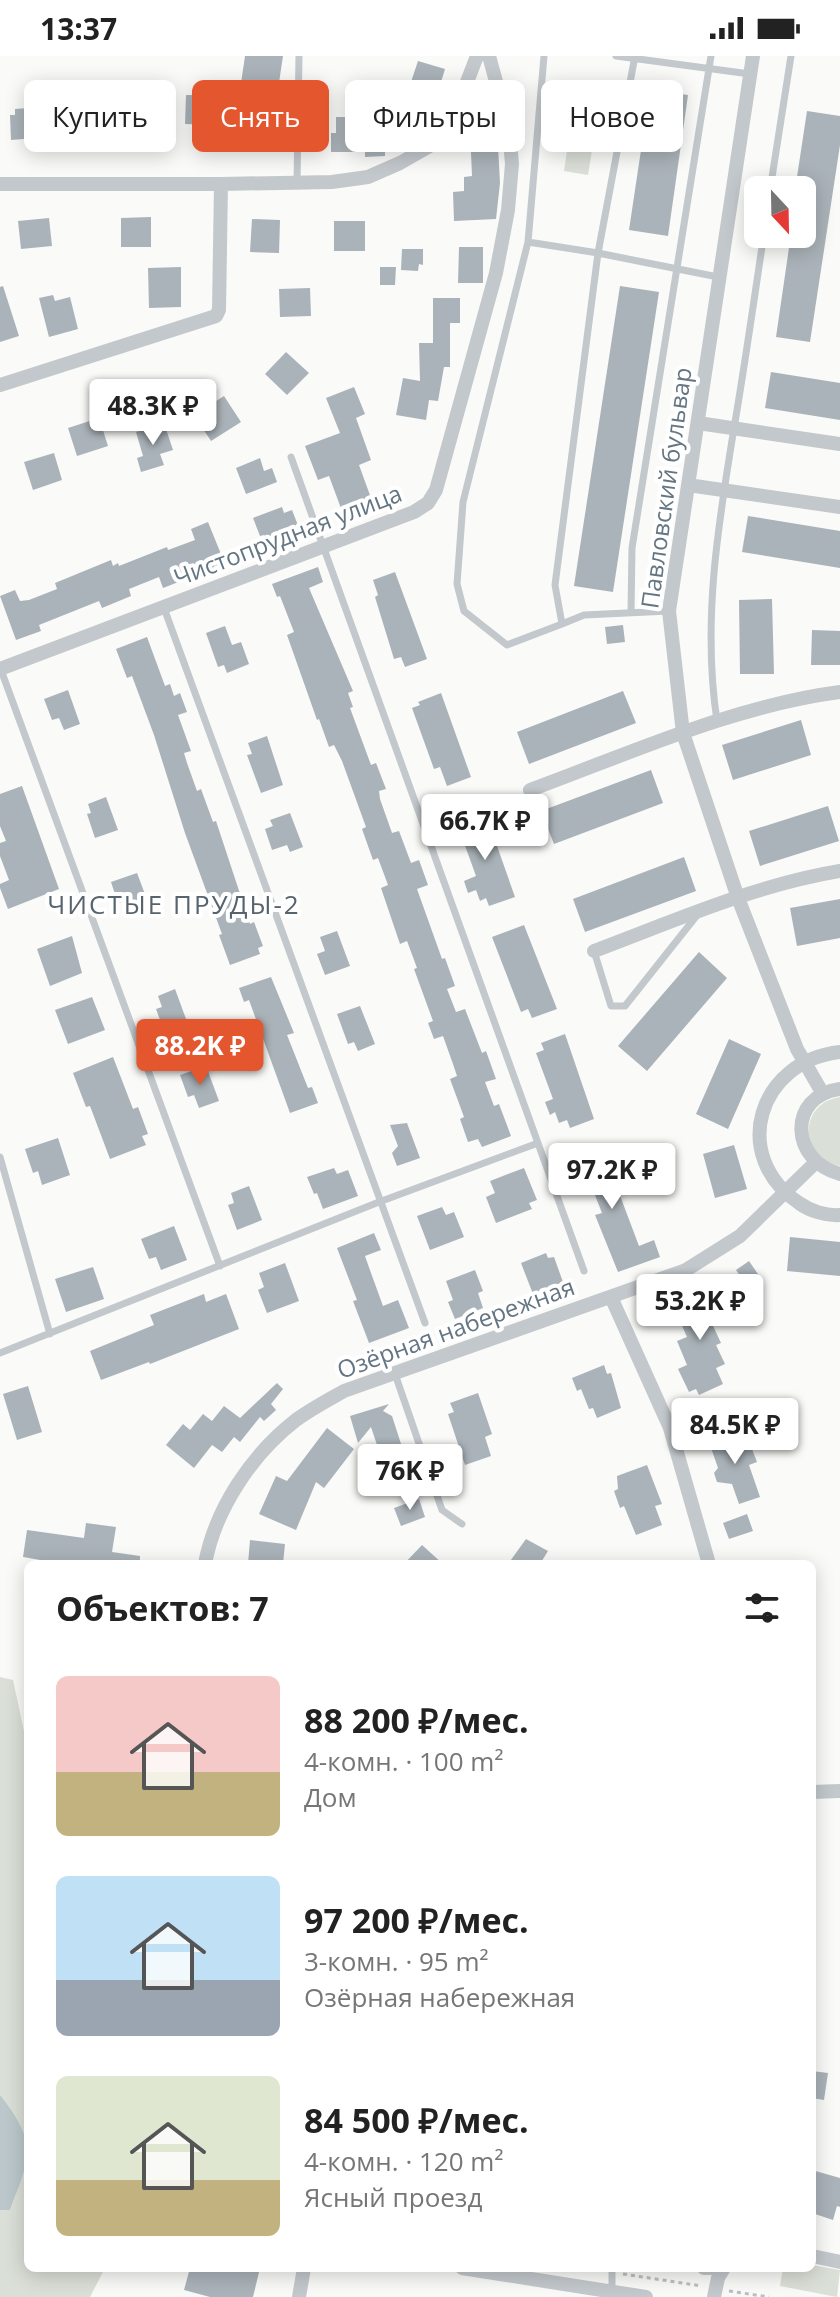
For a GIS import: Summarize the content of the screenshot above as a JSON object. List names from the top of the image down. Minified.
{"streets":{"street":["Павловский бульвар","Чистопрудная улица","Озёрная набережная"]},"districts":["ЧИСТЫЕ ПРУДЫ-2"],"north":"bottom","page":{"status":"13:37","chip":["Купить","Снять","Фильтры","Новое"],"price":["48.3K ₽","66.7K ₽","88.2K ₽","97.2K ₽","53.2K ₽","84.5K ₽","76K ₽"],"heading":"Объектов: 7","list":[{"name":"88 200 ₽/мес.","note":"4-комн. · 100 m² · Дом"},{"name":"97 200 ₽/мес.","note":"3-комн. · 95 m² · Озёрная набережная"},{"name":"84 500 ₽/мес.","note":"4-комн. · 120 m² · Ясный проезд"}]}}
